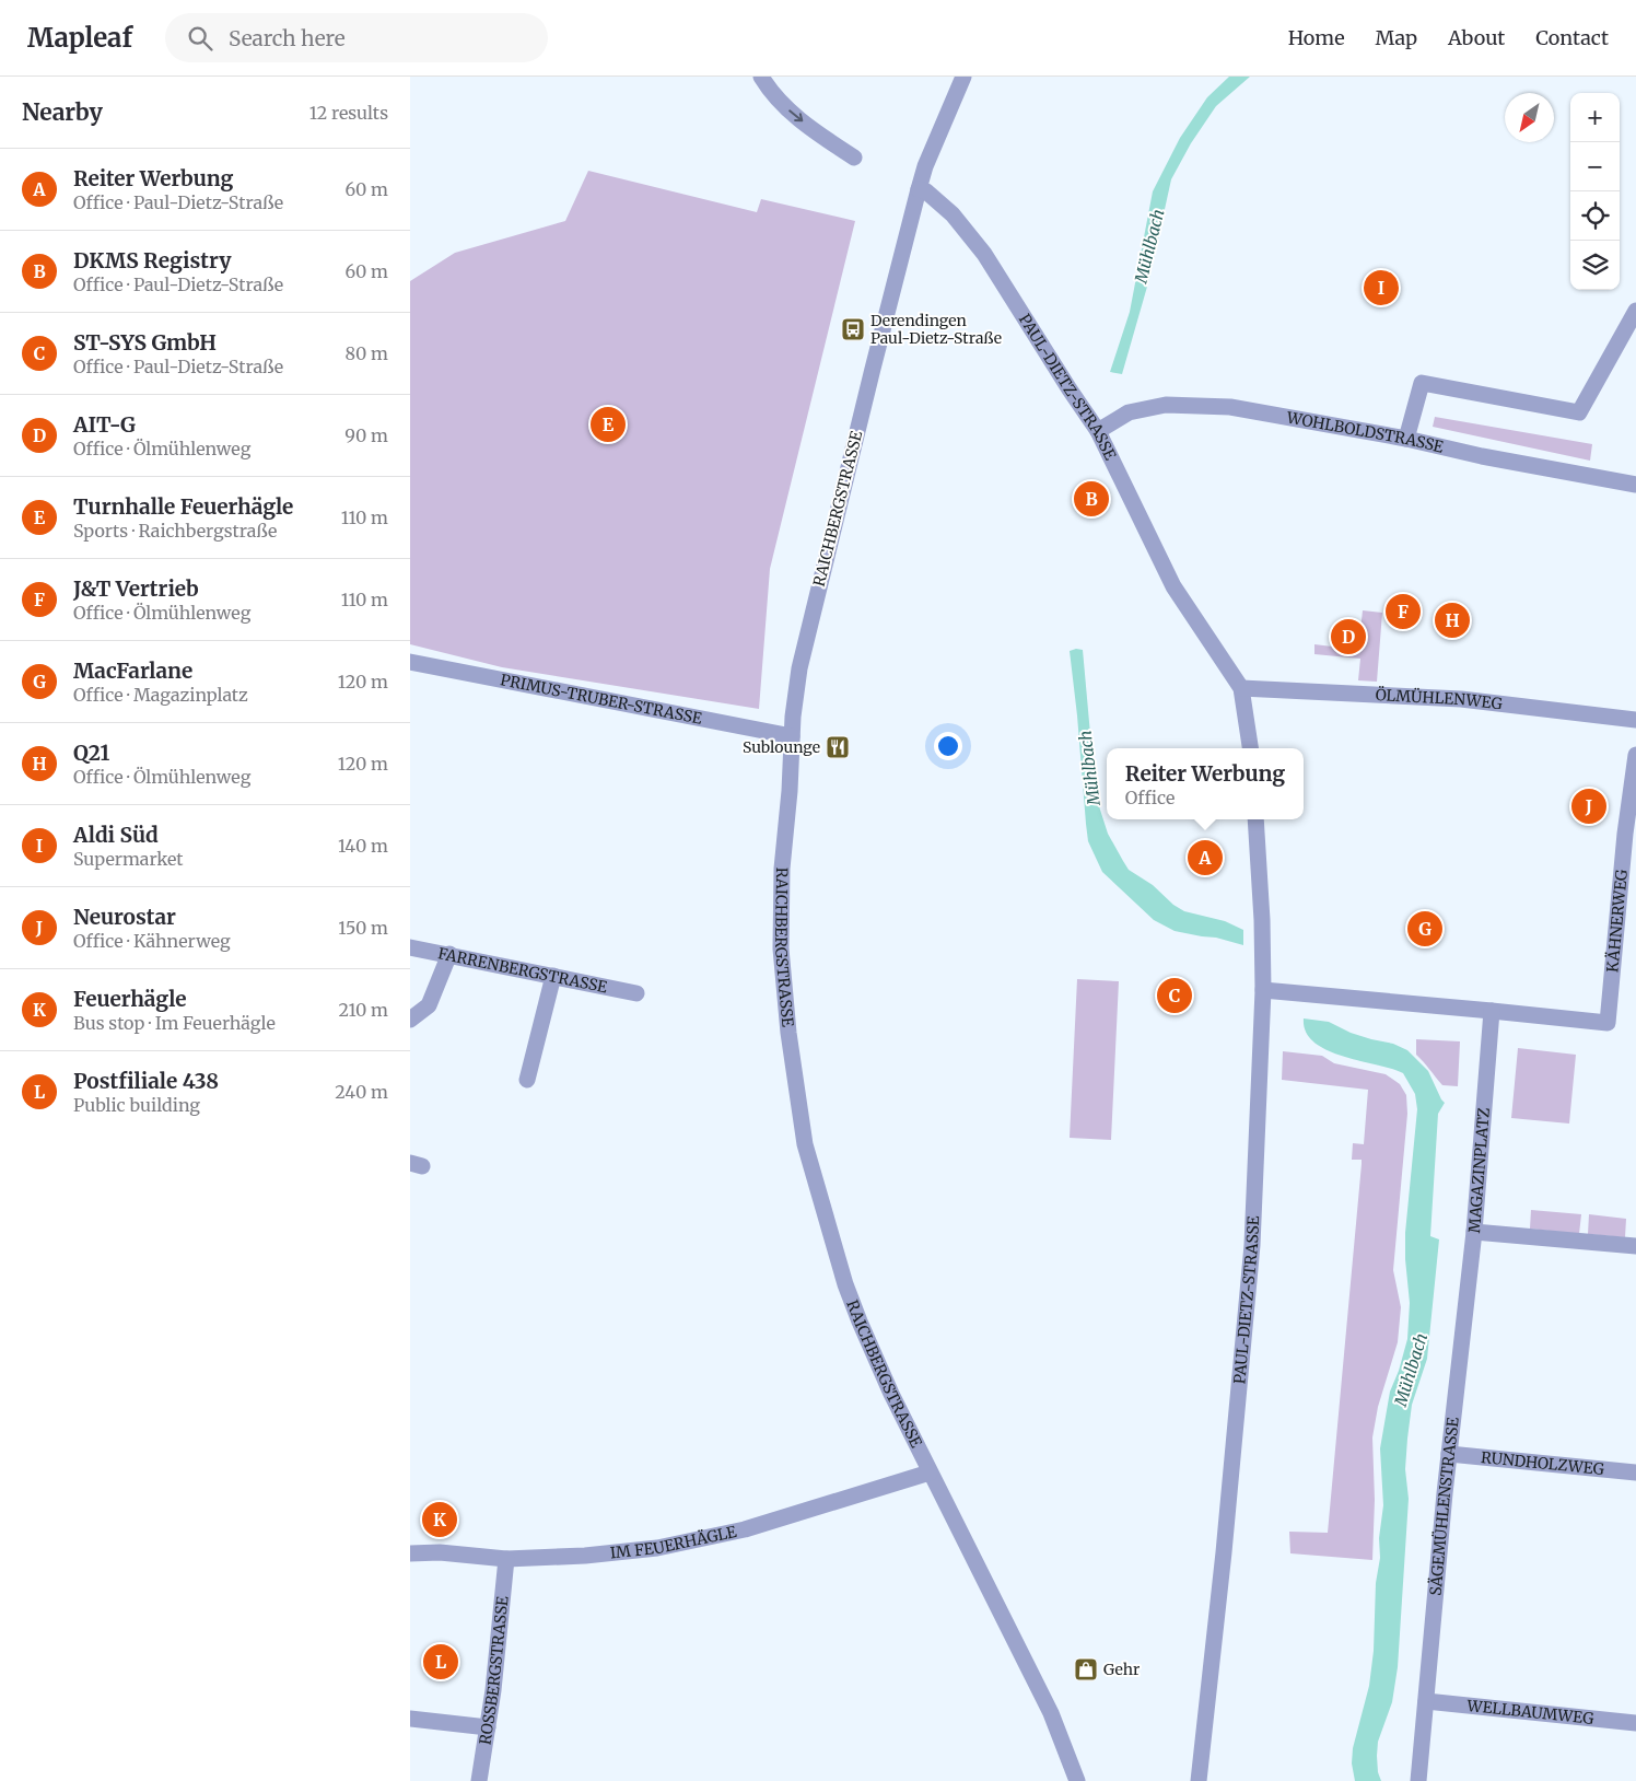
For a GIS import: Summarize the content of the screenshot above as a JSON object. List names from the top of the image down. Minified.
{"streets":{"street":["PAUL-DIETZ-STRASSE","WOHLBOLDSTRASSE","RAICHBERGSTRASSE","PRIMUS-TRUBER-STRASSE","ÖLMÜHLENWEG","KÄHNERWEG","FARRENBERGSTRASSE","MAGAZINPLATZ","RUNDHOLZWEG","SÄGEMÜHLENSTRASSE","IM FEUERHÄGLE","ROSSBERGSTRASSE","WELLBAUMWEG"]},"crossings":[["PAUL-DIETZ-STRASSE","WOHLBOLDSTRASSE"],["PAUL-DIETZ-STRASSE","RAICHBERGSTRASSE"],["PAUL-DIETZ-STRASSE","ÖLMÜHLENWEG"],["RAICHBERGSTRASSE","PRIMUS-TRUBER-STRASSE"],["RAICHBERGSTRASSE","IM FEUERHÄGLE"],["KÄHNERWEG","MAGAZINPLATZ"],["MAGAZINPLATZ","SÄGEMÜHLENSTRASSE"],["RUNDHOLZWEG","SÄGEMÜHLENSTRASSE"],["SÄGEMÜHLENSTRASSE","WELLBAUMWEG"],["IM FEUERHÄGLE","ROSSBERGSTRASSE"]],"water":["Mühlbach"],"places":{"bus stop":["Derendingen Paul-Dietz-Straße"],"restaurant":["Sublounge"],"shop":["Gehr"]},"north":"bottom left","page":{"header":"Mapleaf","search":"Search here","nav":["Home","Map","About","Contact"],"heading":["Nearby","12 results"],"map_buttons":["+","−"],"list":[{"mark":"A","name":"Reiter Werbung","note":"Office · Paul-Dietz-Straße","value":"60 m"},{"mark":"B","name":"DKMS Registry","note":"Office · Paul-Dietz-Straße","value":"60 m"},{"mark":"C","name":"ST-SYS GmbH","note":"Office · Paul-Dietz-Straße","value":"80 m"},{"mark":"D","name":"AIT-G","note":"Office · Ölmühlenweg","value":"90 m"},{"mark":"E","name":"Turnhalle Feuerhägle","note":"Sports · Raichbergstraße","value":"110 m"},{"mark":"F","name":"J&T Vertrieb","note":"Office · Ölmühlenweg","value":"110 m"},{"mark":"G","name":"MacFarlane","note":"Office · Magazinplatz","value":"120 m"},{"mark":"H","name":"Q21","note":"Office · Ölmühlenweg","value":"120 m"},{"mark":"I","name":"Aldi Süd","note":"Supermarket","value":"140 m"},{"mark":"J","name":"Neurostar","note":"Office · Kähnerweg","value":"150 m"},{"mark":"K","name":"Feuerhägle","note":"Bus stop · Im Feuerhägle","value":"210 m"},{"mark":"L","name":"Postfiliale 438","note":"Public building","value":"240 m"}],"pins":["I","E","B","F","H","D","J","A","G","C","K","L"],"popup":["Reiter Werbung","Office"]}}
